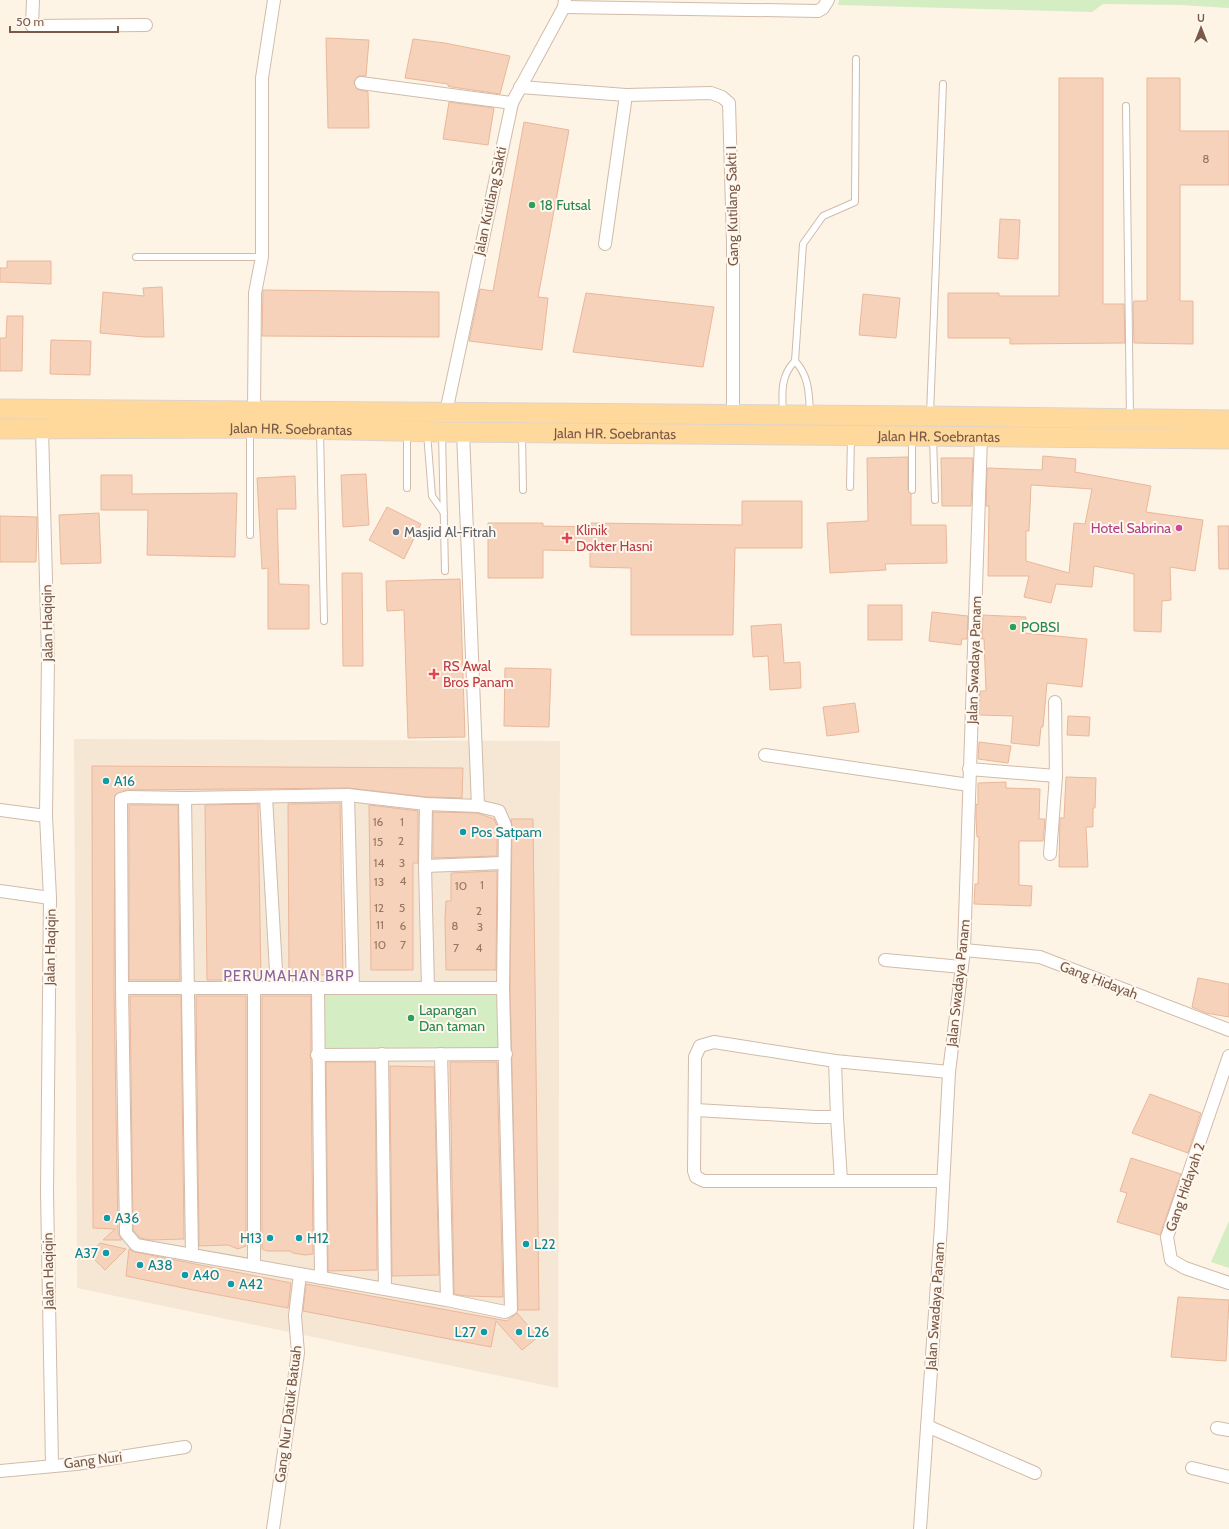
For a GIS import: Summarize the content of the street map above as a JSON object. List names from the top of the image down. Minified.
{"streets":{"main road":["Jalan HR. Soebrantas"],"street":["Jalan Kutilang Sakti","Gang Kutilang Sakti I","Jalan Haqiqin","Jalan Swadaya Panam","Gang Hidayah","Gang Hidayah 2","Gang Nur Datuk Batuah","Gang Nuri"]},"crossings":[["Jalan Kutilang Sakti","Gang Kutilang Sakti I"],["Jalan Kutilang Sakti","Jalan HR. Soebrantas"],["Gang Kutilang Sakti I","Jalan HR. Soebrantas"],["Jalan HR. Soebrantas","Jalan Haqiqin"],["Jalan HR. Soebrantas","Jalan Swadaya Panam"],["Jalan Haqiqin","Gang Nuri"],["Jalan Swadaya Panam","Gang Hidayah"]],"districts":["PERUMAHAN BRP"],"places":{"other":["18 Futsal","Hotel Sabrina","Masjid Al-Fitrah","POBSI","A16","Pos Satpam","Lapangan Dan taman","A36","H13","H12","L22","A37","A38","A40","A42","L27","L26"],"health":["Klinik Dokter Hasni","RS Awal Bros Panam"]},"house_numbers":["8","16","1","2","15","14","3","4","13","1","10","12","5","2","11","6","8","3","10","7","7","4"],"scale_bar":"50 m","north":"top"}
